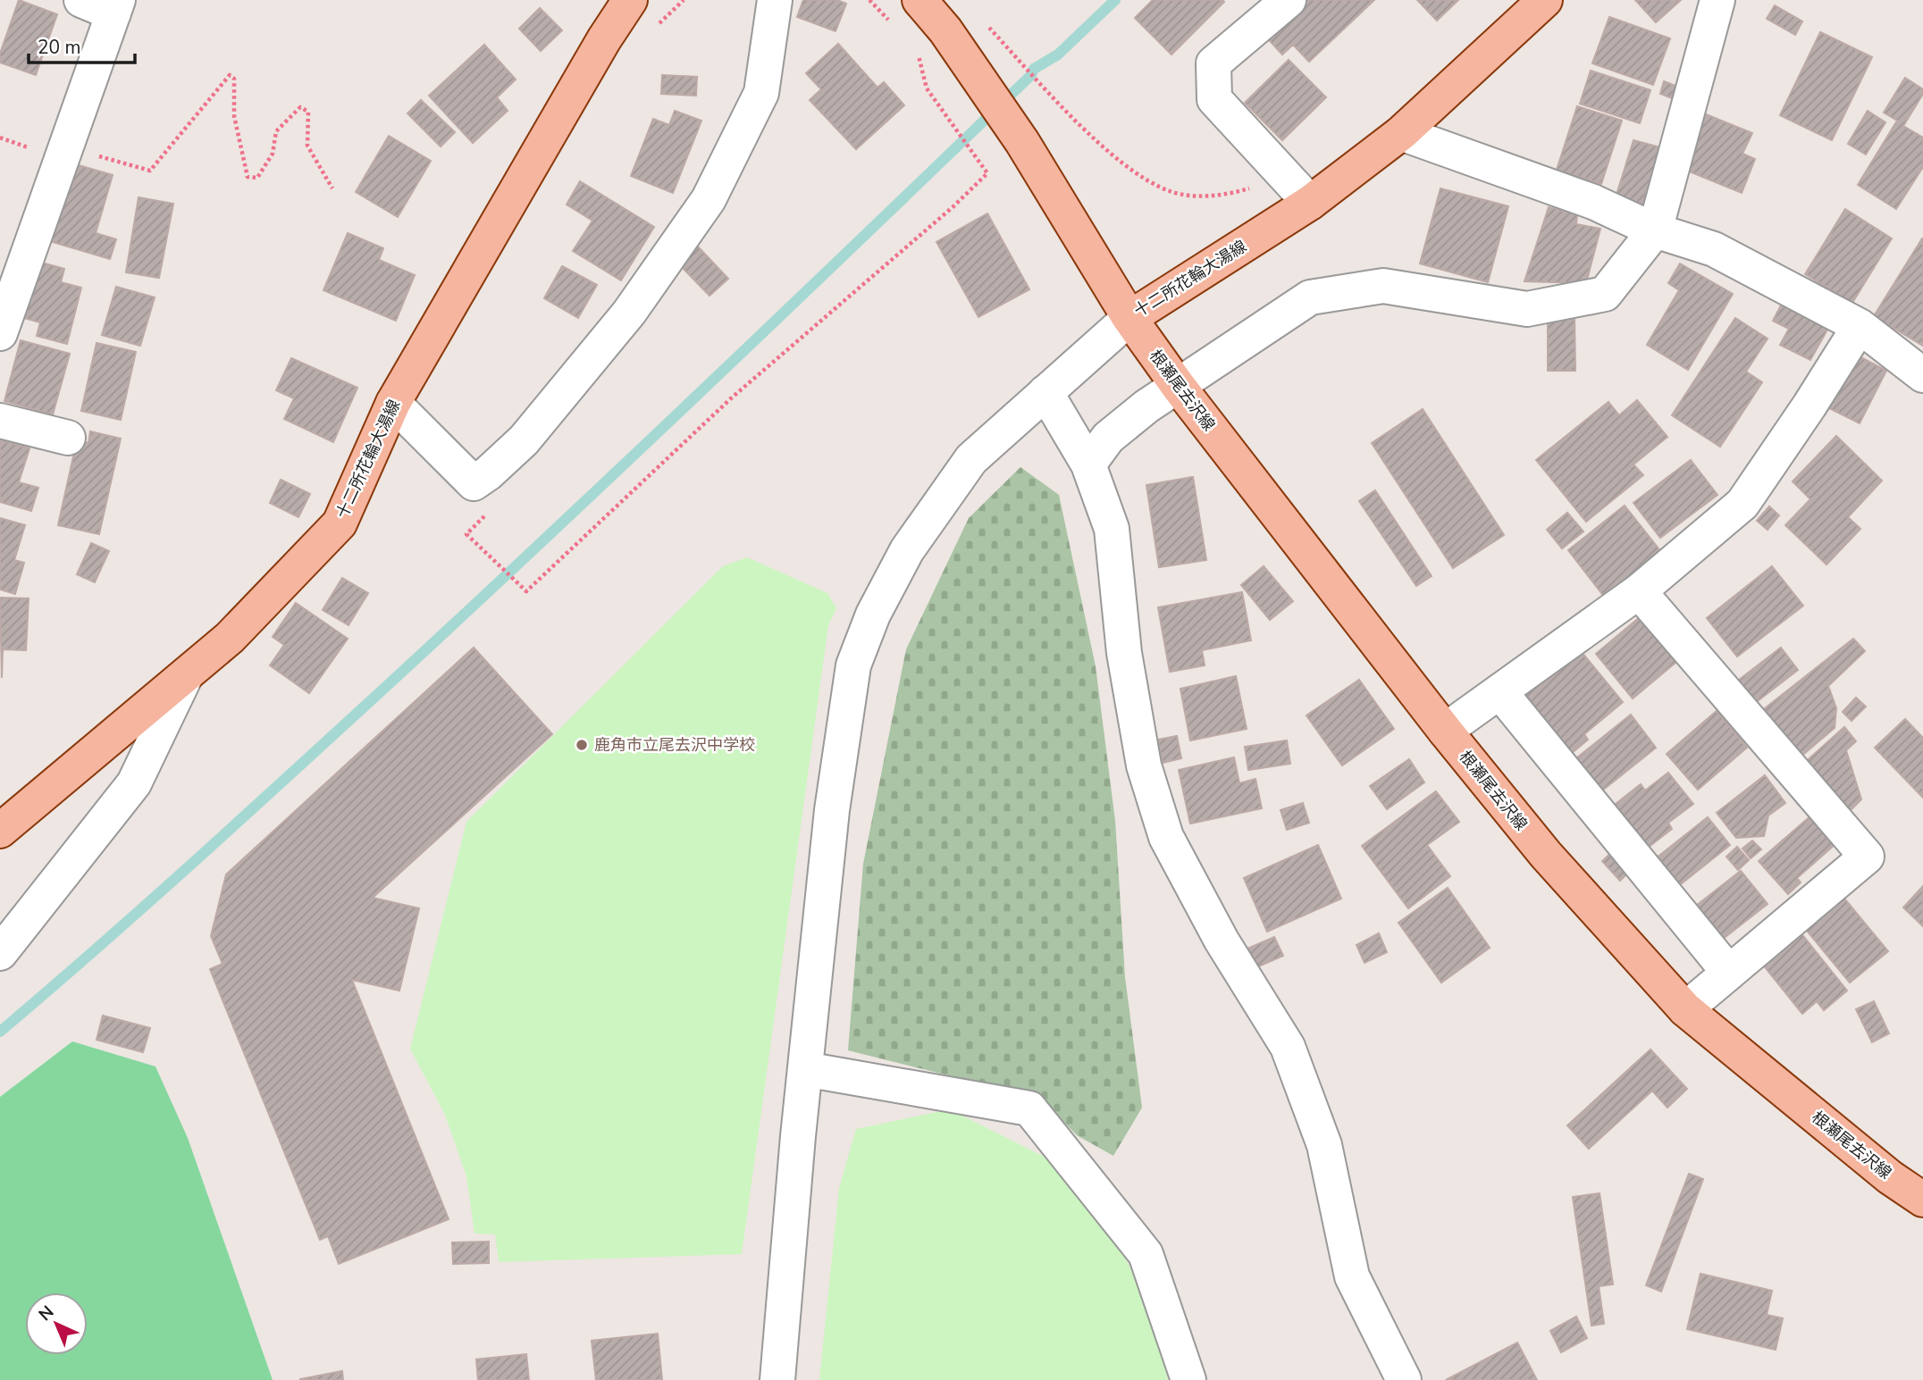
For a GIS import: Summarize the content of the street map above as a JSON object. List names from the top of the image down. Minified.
{"streets":{"main road":["十二所花輪大湯線","根瀬尾去沢線"]},"crossings":[["十二所花輪大湯線","根瀬尾去沢線"]],"places":["鹿角市立尾去沢中学校"],"scale_bar":"20 m","north":"top left"}
